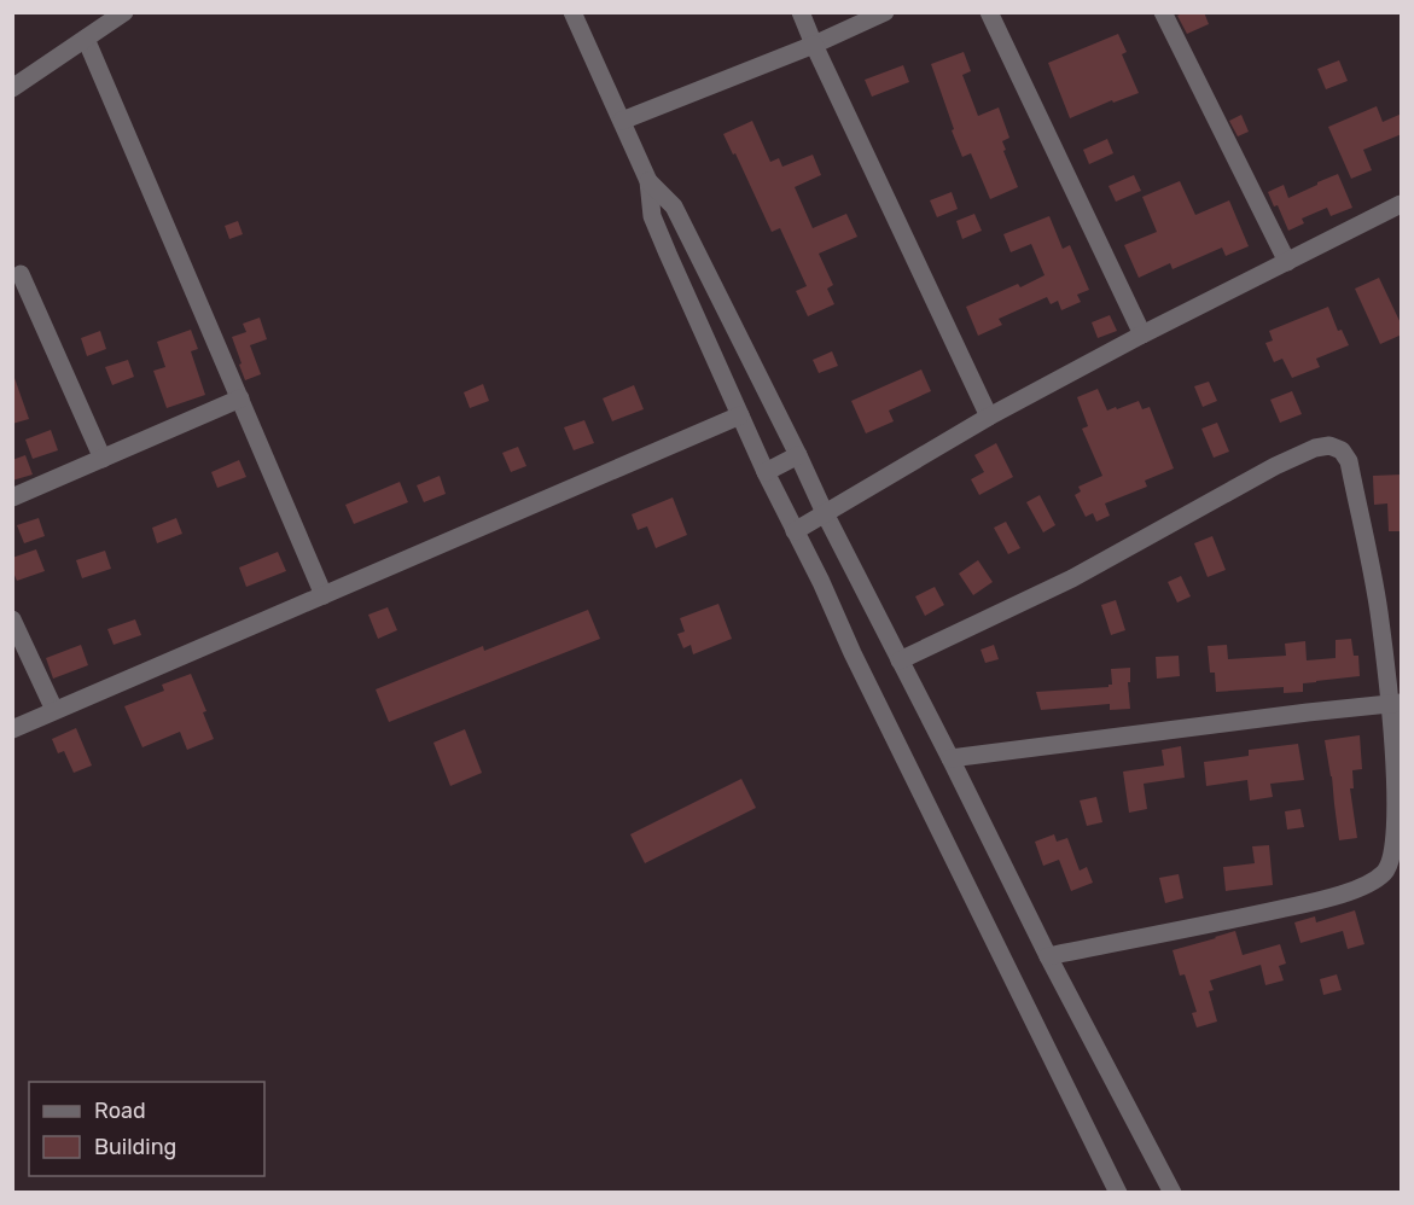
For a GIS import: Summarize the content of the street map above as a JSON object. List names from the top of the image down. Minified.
{"legend":["Road","Building"]}
